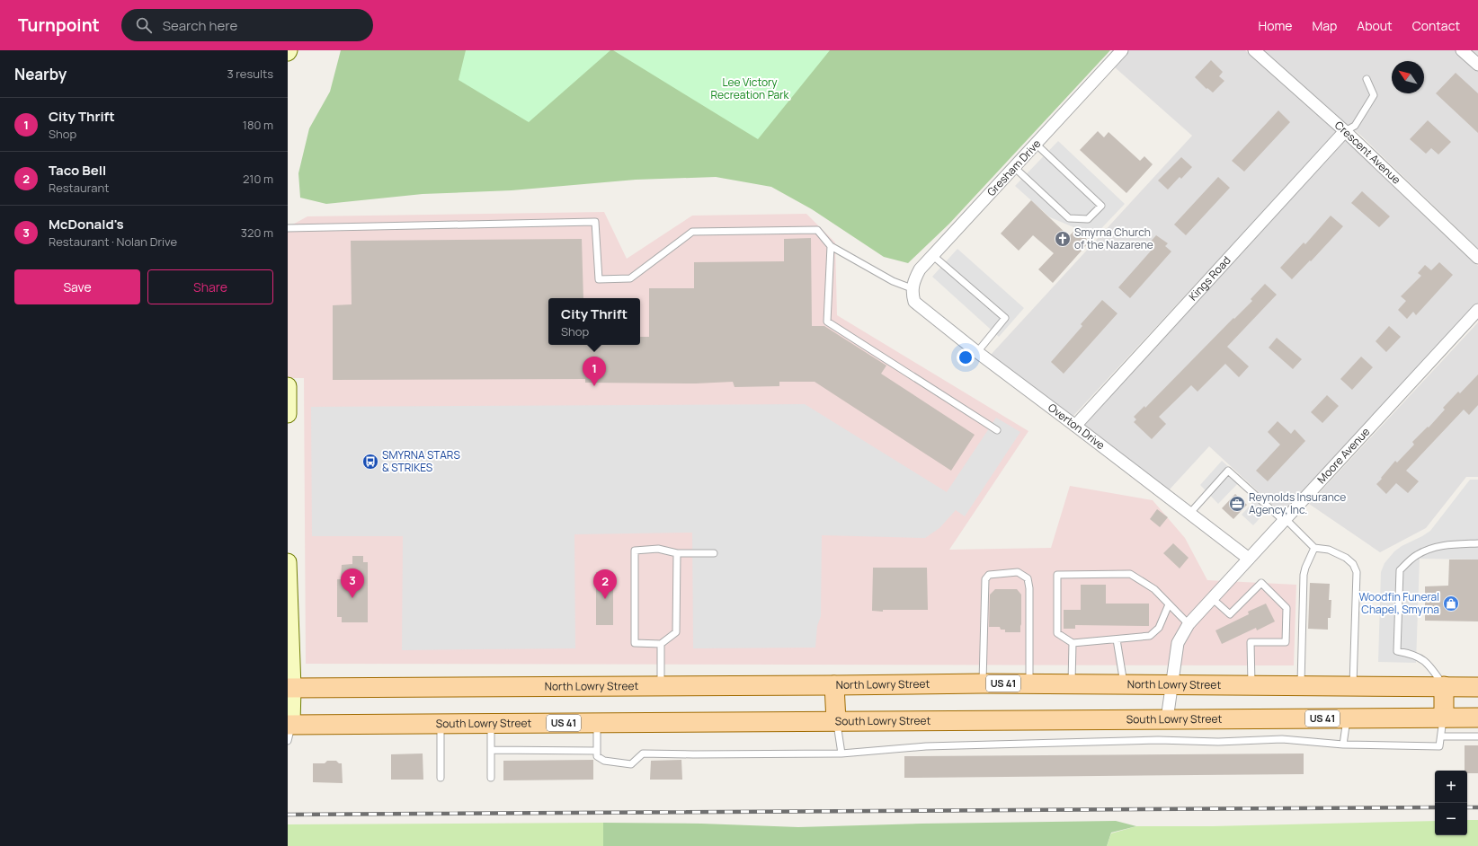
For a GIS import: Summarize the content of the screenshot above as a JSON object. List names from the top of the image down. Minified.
{"streets":{"main road":["US 41","North Lowry Street","South Lowry Street"],"street":["Crescent Avenue","Gresham Drive","Kings Road","Overton Drive","Moore Avenue"]},"crossings":[["Crescent Avenue","Kings Road"],["Gresham Drive","Overton Drive"],["Kings Road","Overton Drive"],["Overton Drive","Moore Avenue"],["Moore Avenue","North Lowry Street"],["Moore Avenue","South Lowry Street"]],"parks":["Lee Victory Recreation Park"],"places":{"church":["Smyrna Church of the Nazarene"],"bus stop":["SMYRNA STARS & STRIKES"],"office":["Reynolds Insurance Agency, Inc."],"shop":["Woodfin Funeral Chapel, Smyrna"]},"north":"top left","page":{"header":"Turnpoint","search":"Search here","nav":["Home","Map","About","Contact"],"heading":["Nearby","3 results"],"list":[{"mark":"1","name":"City Thrift","note":"Shop","value":"180 m"},{"mark":"2","name":"Taco Bell","note":"Restaurant","value":"210 m"},{"mark":"3","name":"McDonald's","note":"Restaurant · Nolan Drive","value":"320 m"}],"buttons":["Save","Share"],"popup":["City Thrift","Shop"],"pins":["1","3","2"],"map_buttons":["+","−"]}}
